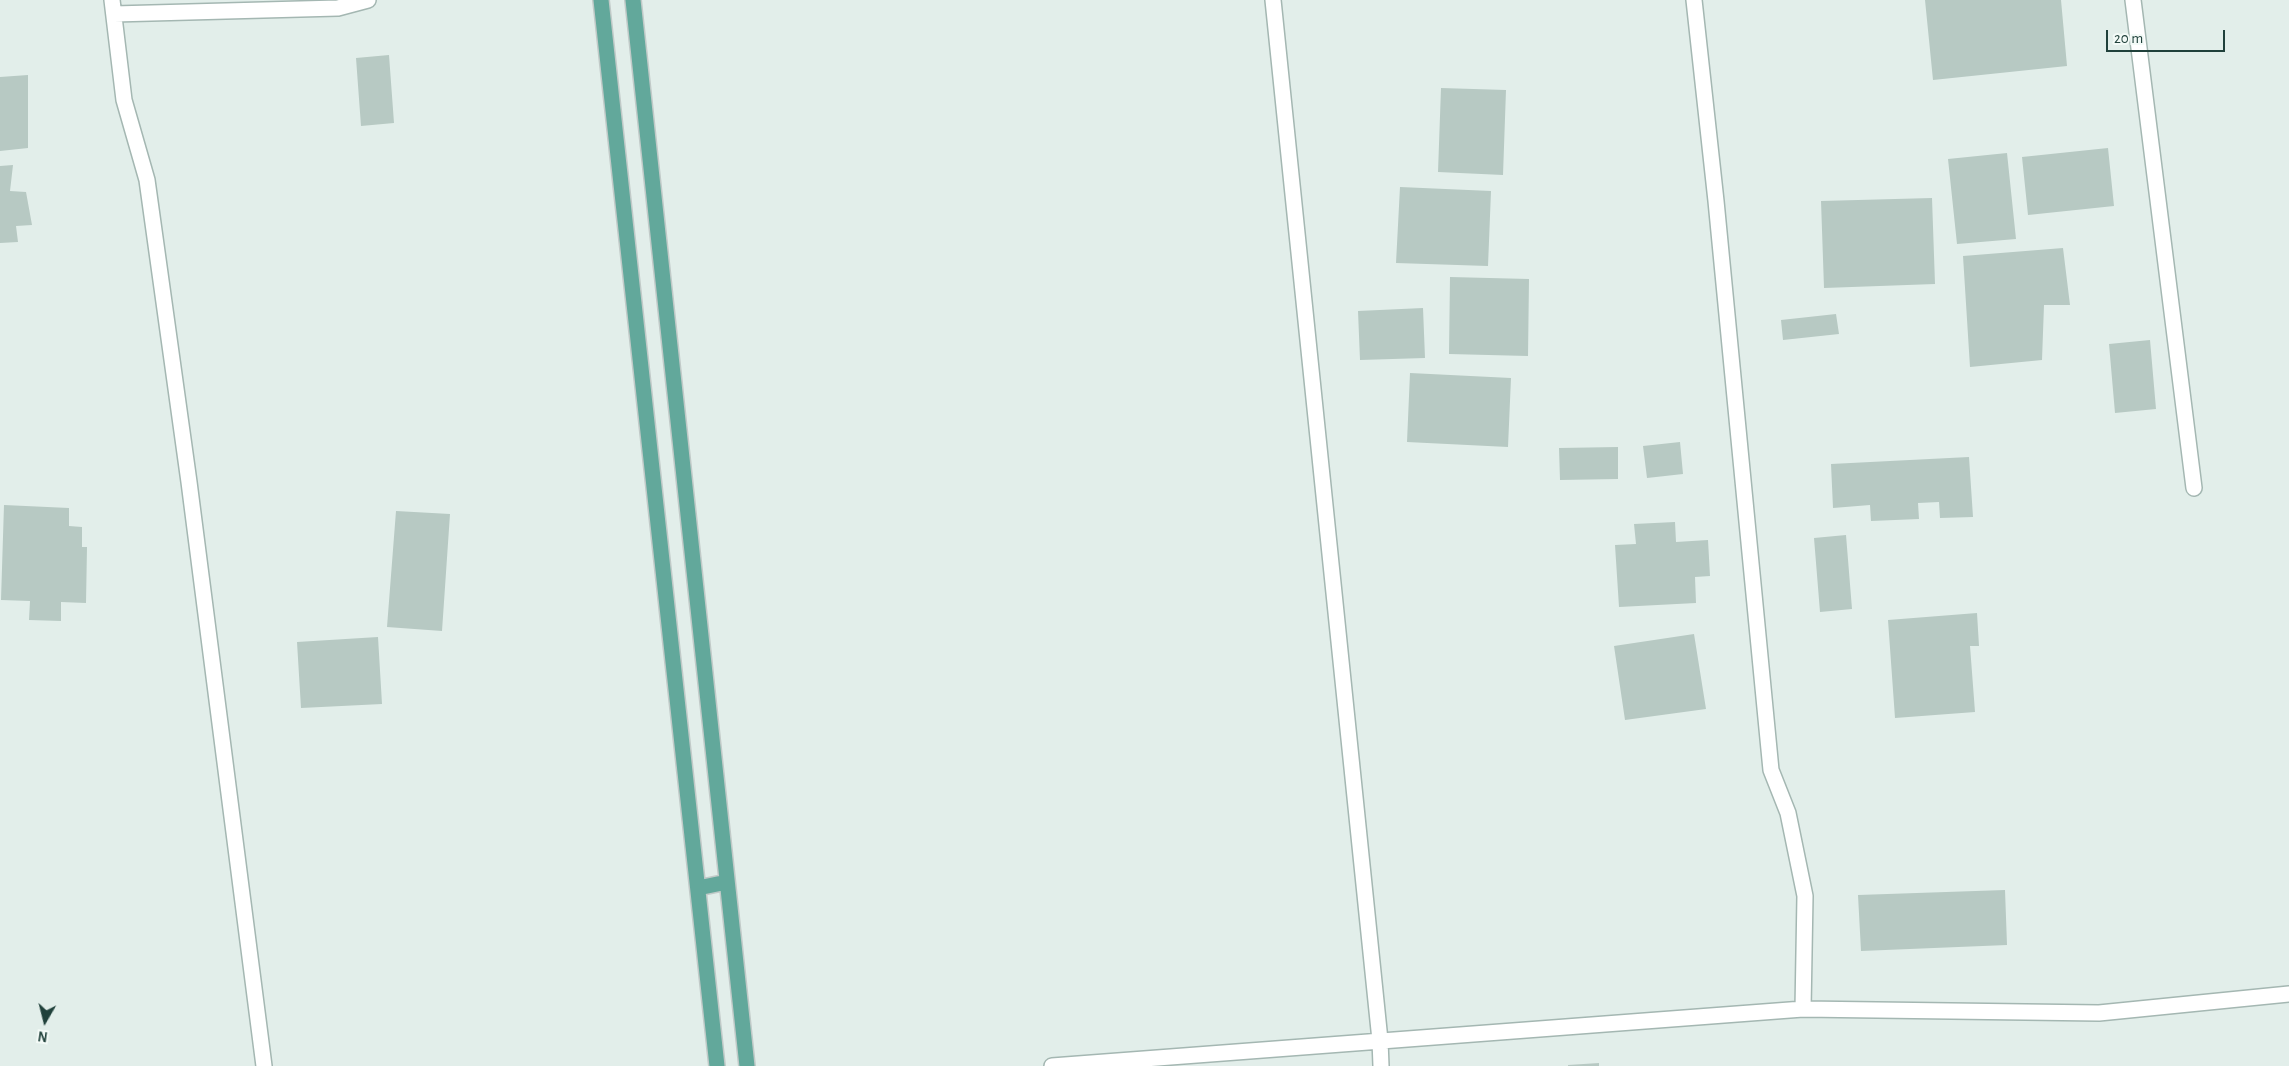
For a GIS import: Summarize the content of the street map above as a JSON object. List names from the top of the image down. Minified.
{"scale_bar":"20 m","north":"bottom"}
